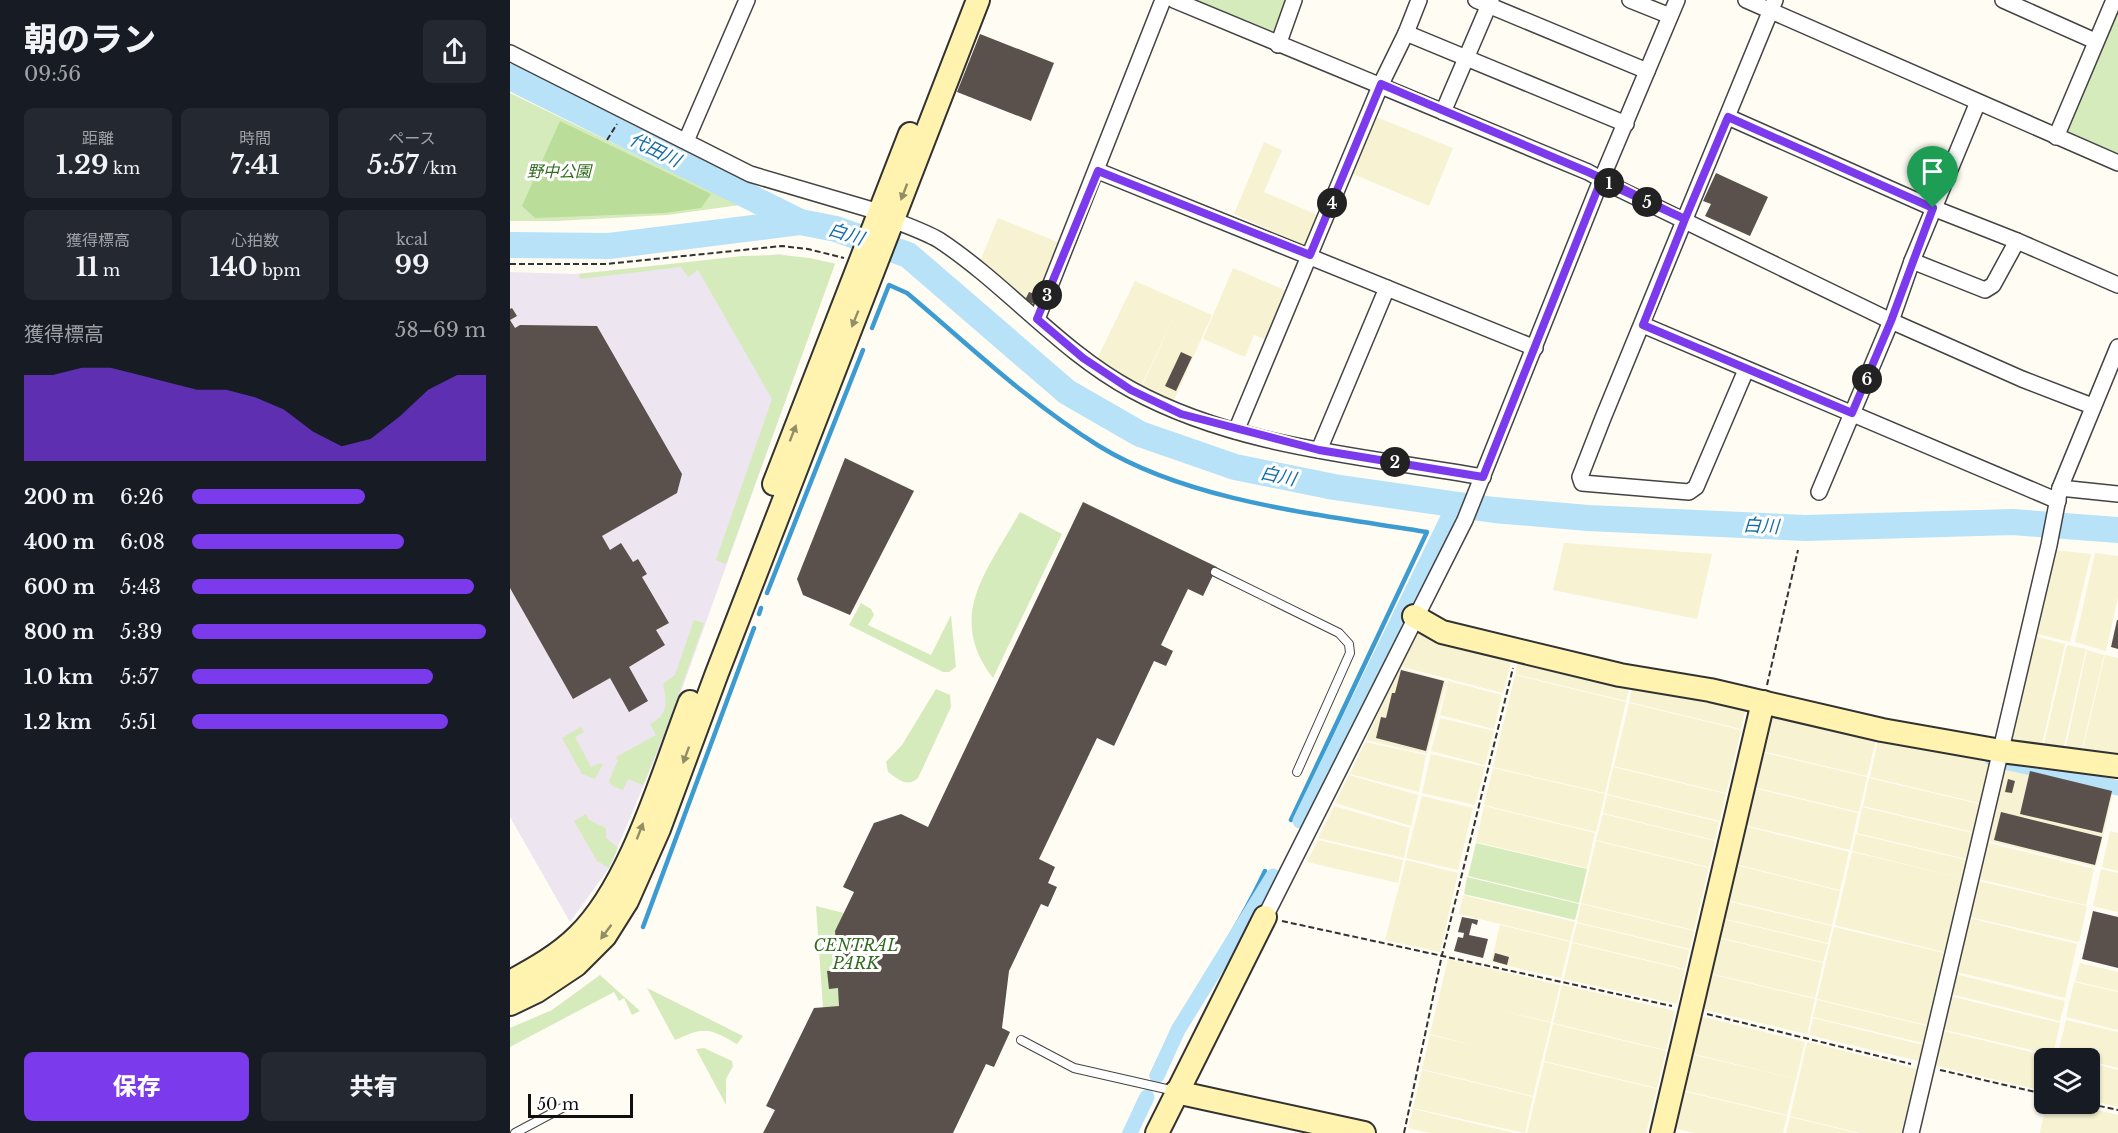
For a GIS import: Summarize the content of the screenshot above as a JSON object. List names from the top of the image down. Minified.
{"water":["代田川","白川"],"parks":["野中公園","CENTRAL PARK"],"scale_bar":"50 m","page":{"heading":["朝のラン","09:56"],"stats":[["距離","1.29 km"],["時間","7:41"],["ペース","5:57 /km"],["獲得標高","11 m"],["心拍数","140 bpm"],["kcal","99"]],"pins":["1","5","4","3","6","2"],"chart":["獲得標高","58–69 m"],"list":[{"name":"200 m","note":"6:26"},{"name":"400 m","note":"6:08"},{"name":"600 m","note":"5:43"},{"name":"800 m","note":"5:39"},{"name":"1.0 km","note":"5:57"},{"name":"1.2 km","note":"5:51"}],"buttons":["保存","共有"],"scale":"50 m"}}
